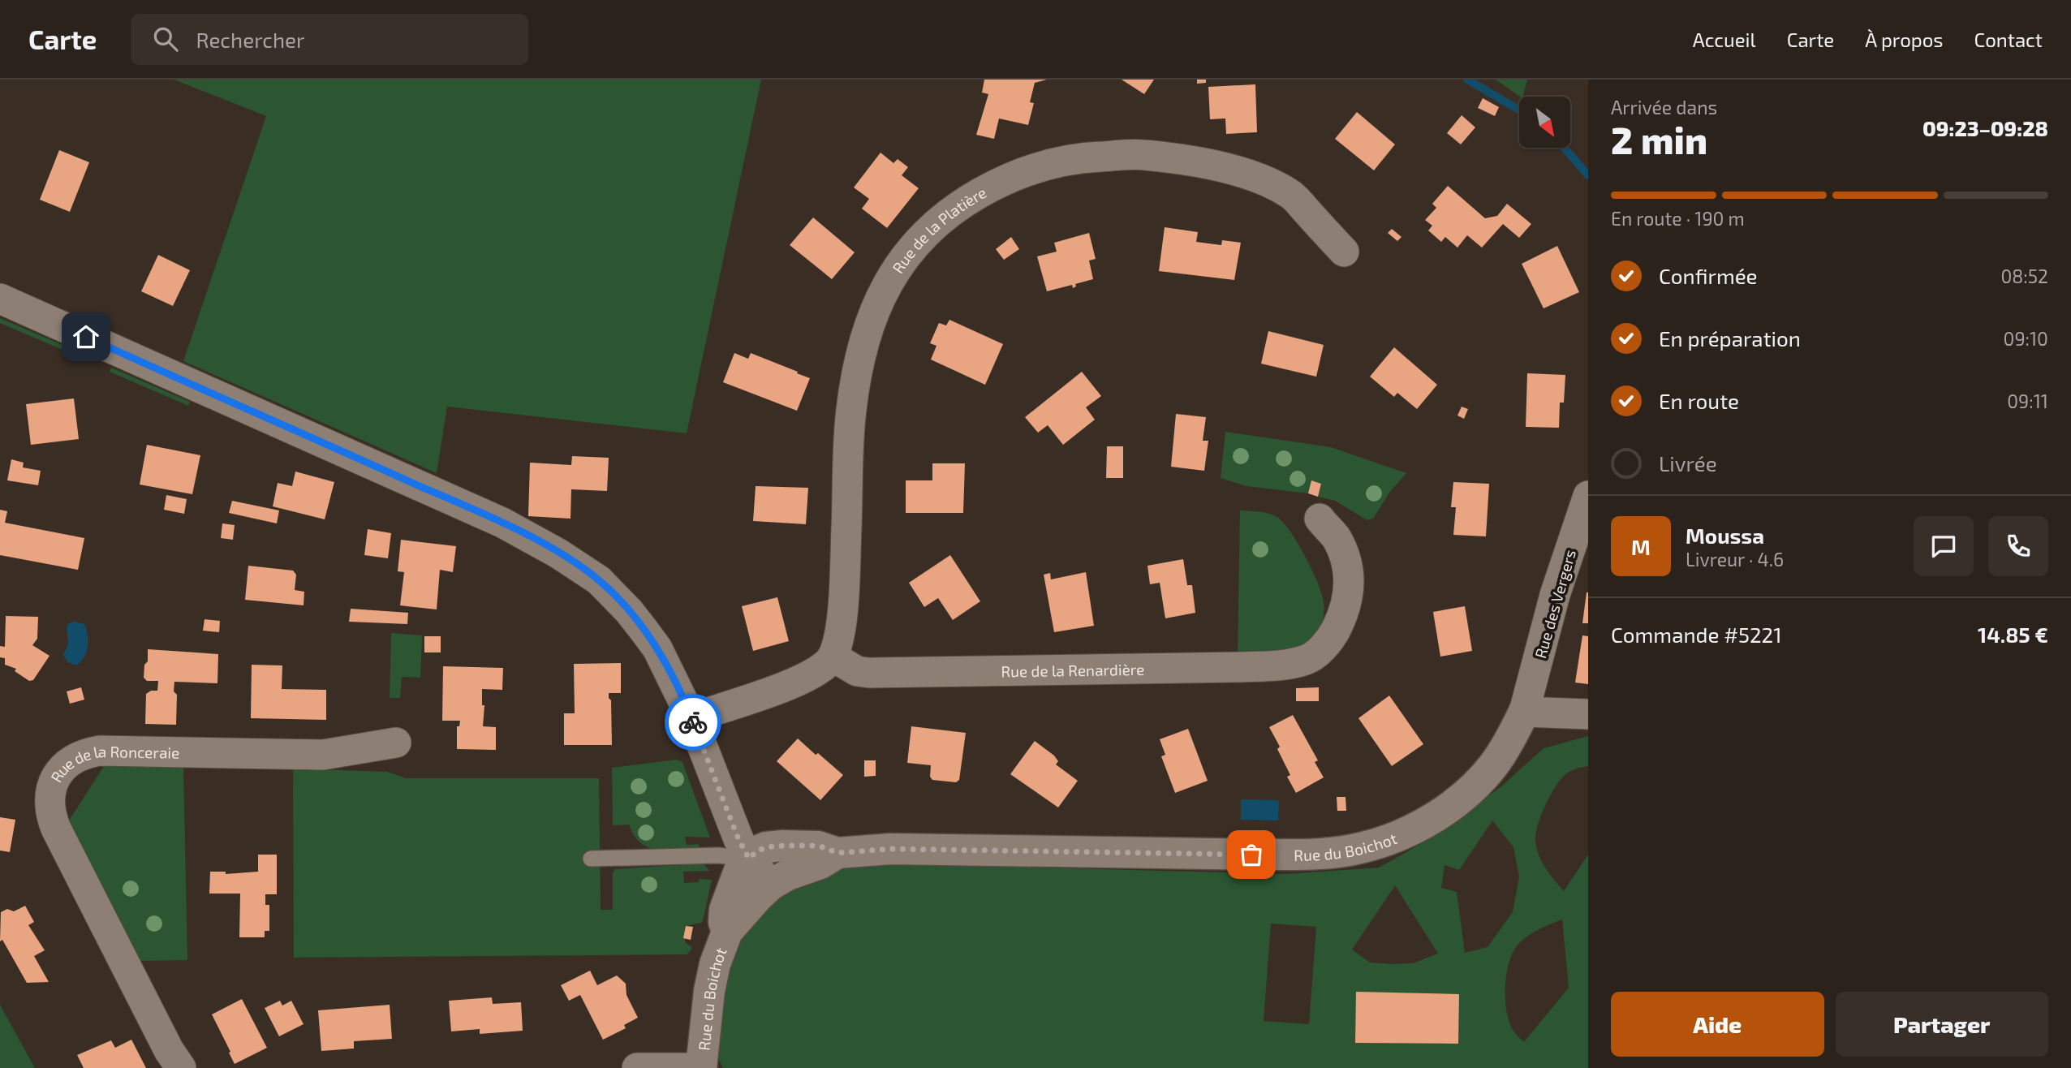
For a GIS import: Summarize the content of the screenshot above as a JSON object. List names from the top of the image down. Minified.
{"streets":{"street":["Rue de la Platière","Rue des Vergers","Rue de la Renardière","Rue de la Ronceraie","Rue du Boichot"]},"crossings":[["Rue de la Platière","Rue de la Renardière"],["Rue des Vergers","Rue du Boichot"]],"north":"bottom right","page":{"header":"Carte","search":"Rechercher","nav":["Accueil","Carte","À propos","Contact"],"heading":["2 min","Arrivée dans","09:23–09:28"],"panel":["Moussa","Livreur · 4.6","Commande #5221","14.85 €"],"bar":"En route · 190 m","list":[["Confirmée","08:52"],["En préparation","09:10"],["En route","09:11"],"Livrée"],"round":"M","buttons":["Aide","Partager"]}}
